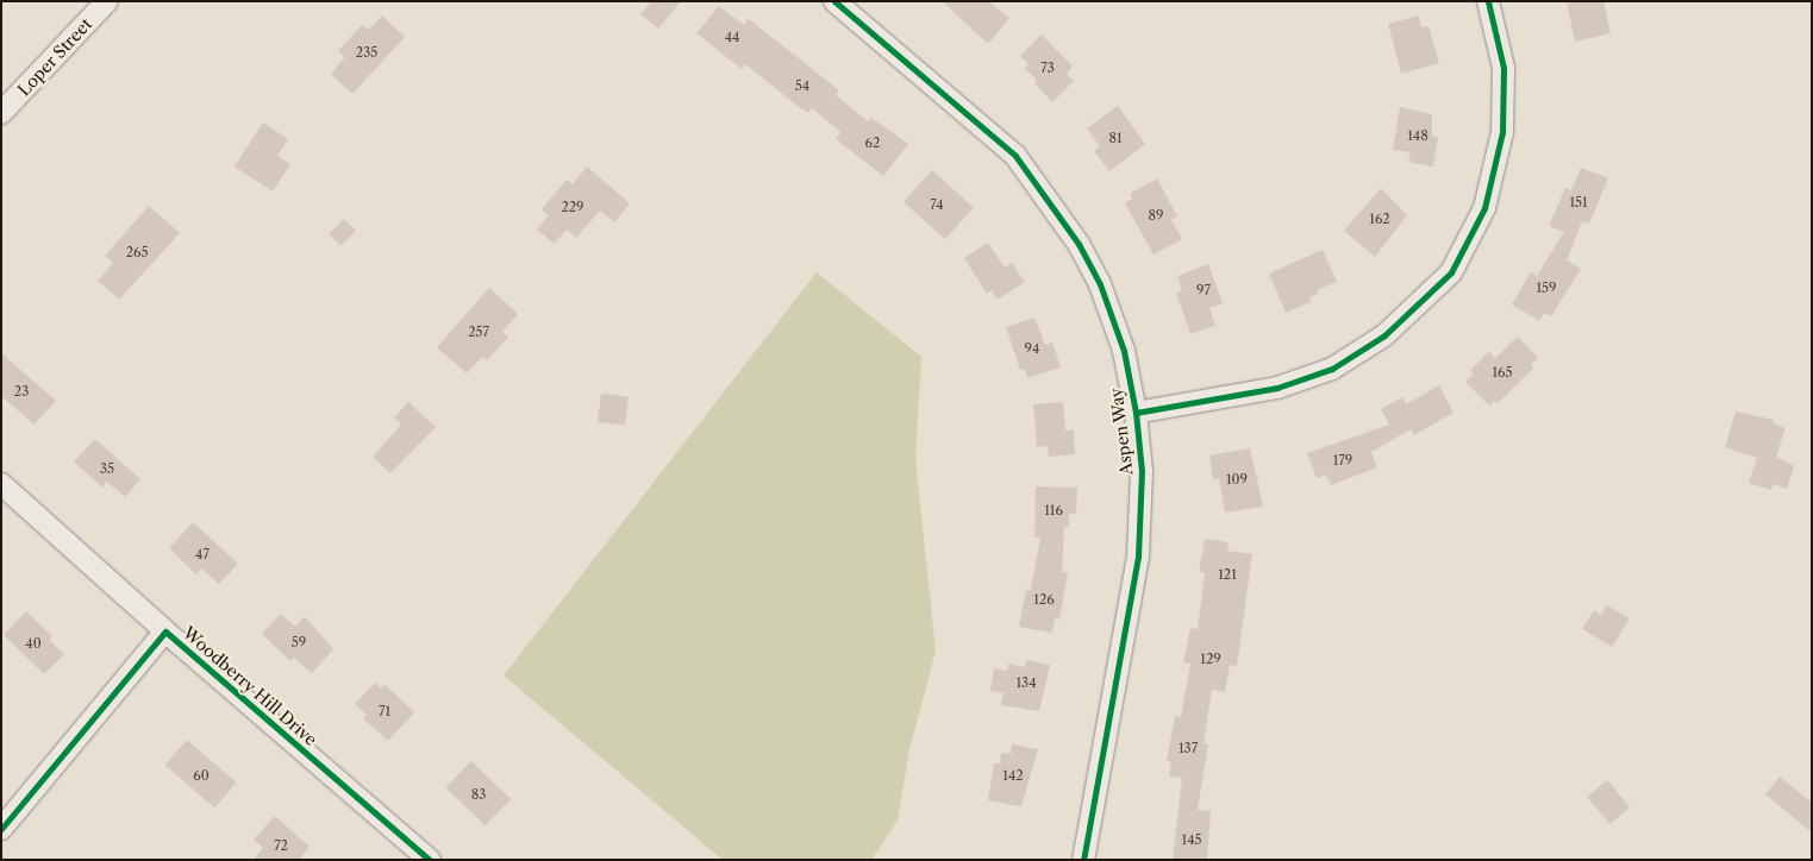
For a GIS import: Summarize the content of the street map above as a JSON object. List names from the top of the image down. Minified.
{"streets":{"street":["Loper Street","Aspen Way","Woodberry Hill Drive"]},"house_numbers":["44","235","73","54","148","81","62","151","74","229","89","162","265","159","97","257","94","165","23","179","35","109","116","47","121","126","59","40","129","134","71","137","60","142","83","145","72"]}
